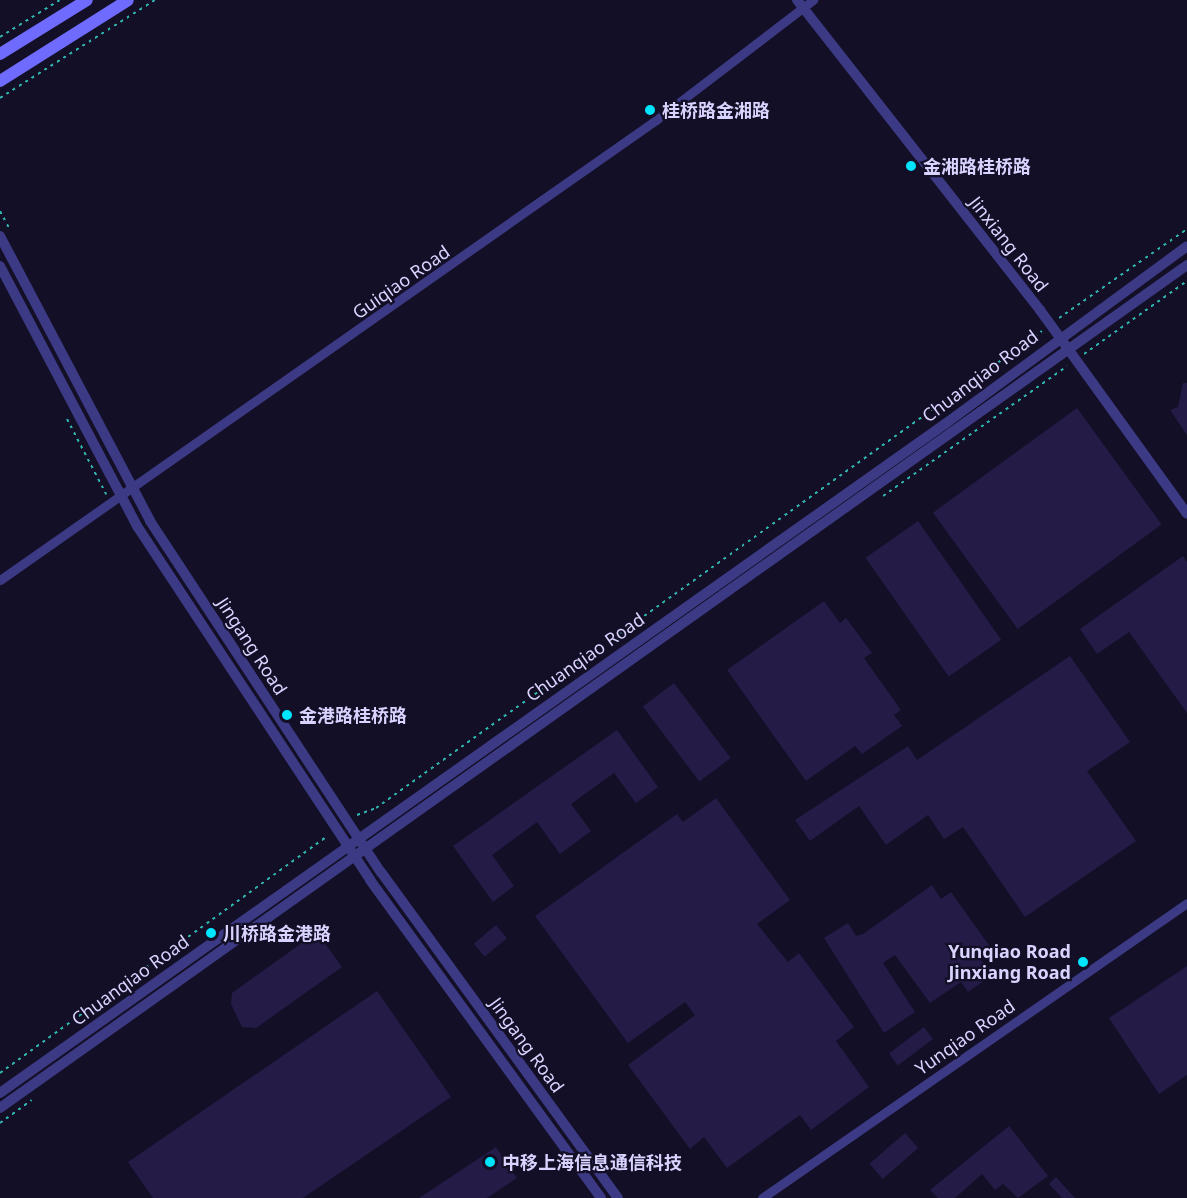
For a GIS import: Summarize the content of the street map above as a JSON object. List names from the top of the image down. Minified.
{"streets":{"street":["Jinxiang Road","Guiqiao Road","Chuanqiao Road","Jingang Road","Yunqiao Road"]},"crossings":[["Jinxiang Road","Guiqiao Road"],["Jinxiang Road","Chuanqiao Road"],["Guiqiao Road","Jingang Road"],["Chuanqiao Road","Jingang Road"]],"places":["桂桥路金湘路","金湘路桂桥路","金港路桂桥路","川桥路金港路","Yunqiao Road Jinxiang Road","中移上海信息通信科技"]}
